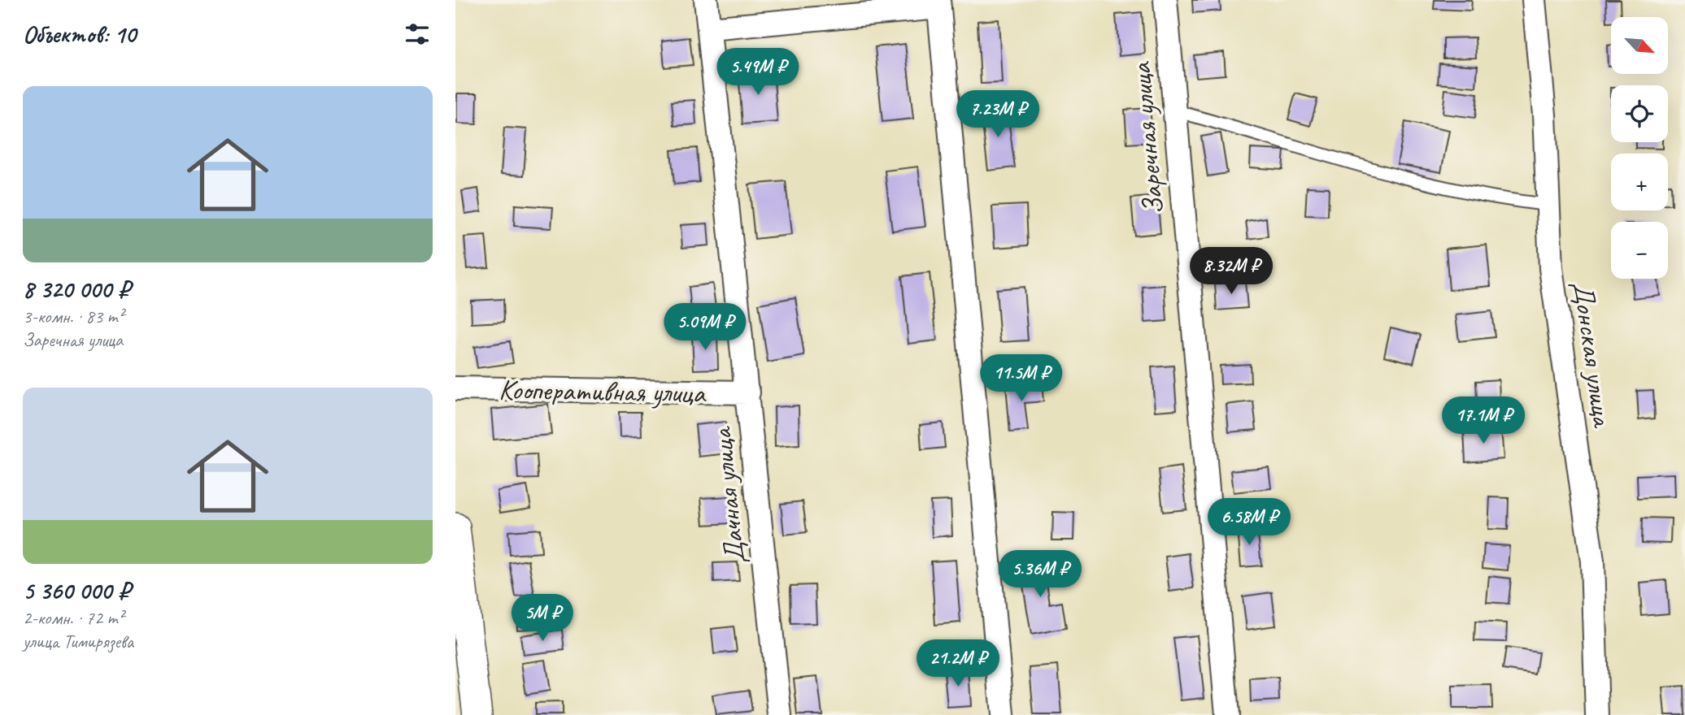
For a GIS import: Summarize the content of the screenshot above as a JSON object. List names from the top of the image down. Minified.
{"streets":{"street":["Заречная улица","Донская улица","Кооперативная улица","Дачная улица"]},"crossings":[["Кооперативная улица","Дачная улица"]],"north":"bottom right","page":{"heading":"Объектов: 10","map_buttons":["+","−"],"price":["5.49M ₽","7.23M ₽","8.32M ₽","5.09M ₽","11.5M ₽","17.1M ₽","6.58M ₽","5.36M ₽","5M ₽","21.2M ₽"],"list":[{"name":"8 320 000 ₽","note":"3-комн. · 83 m² · Заречная улица"},{"name":"5 360 000 ₽","note":"2-комн. · 72 m² · улица Тимирязева"}]}}
